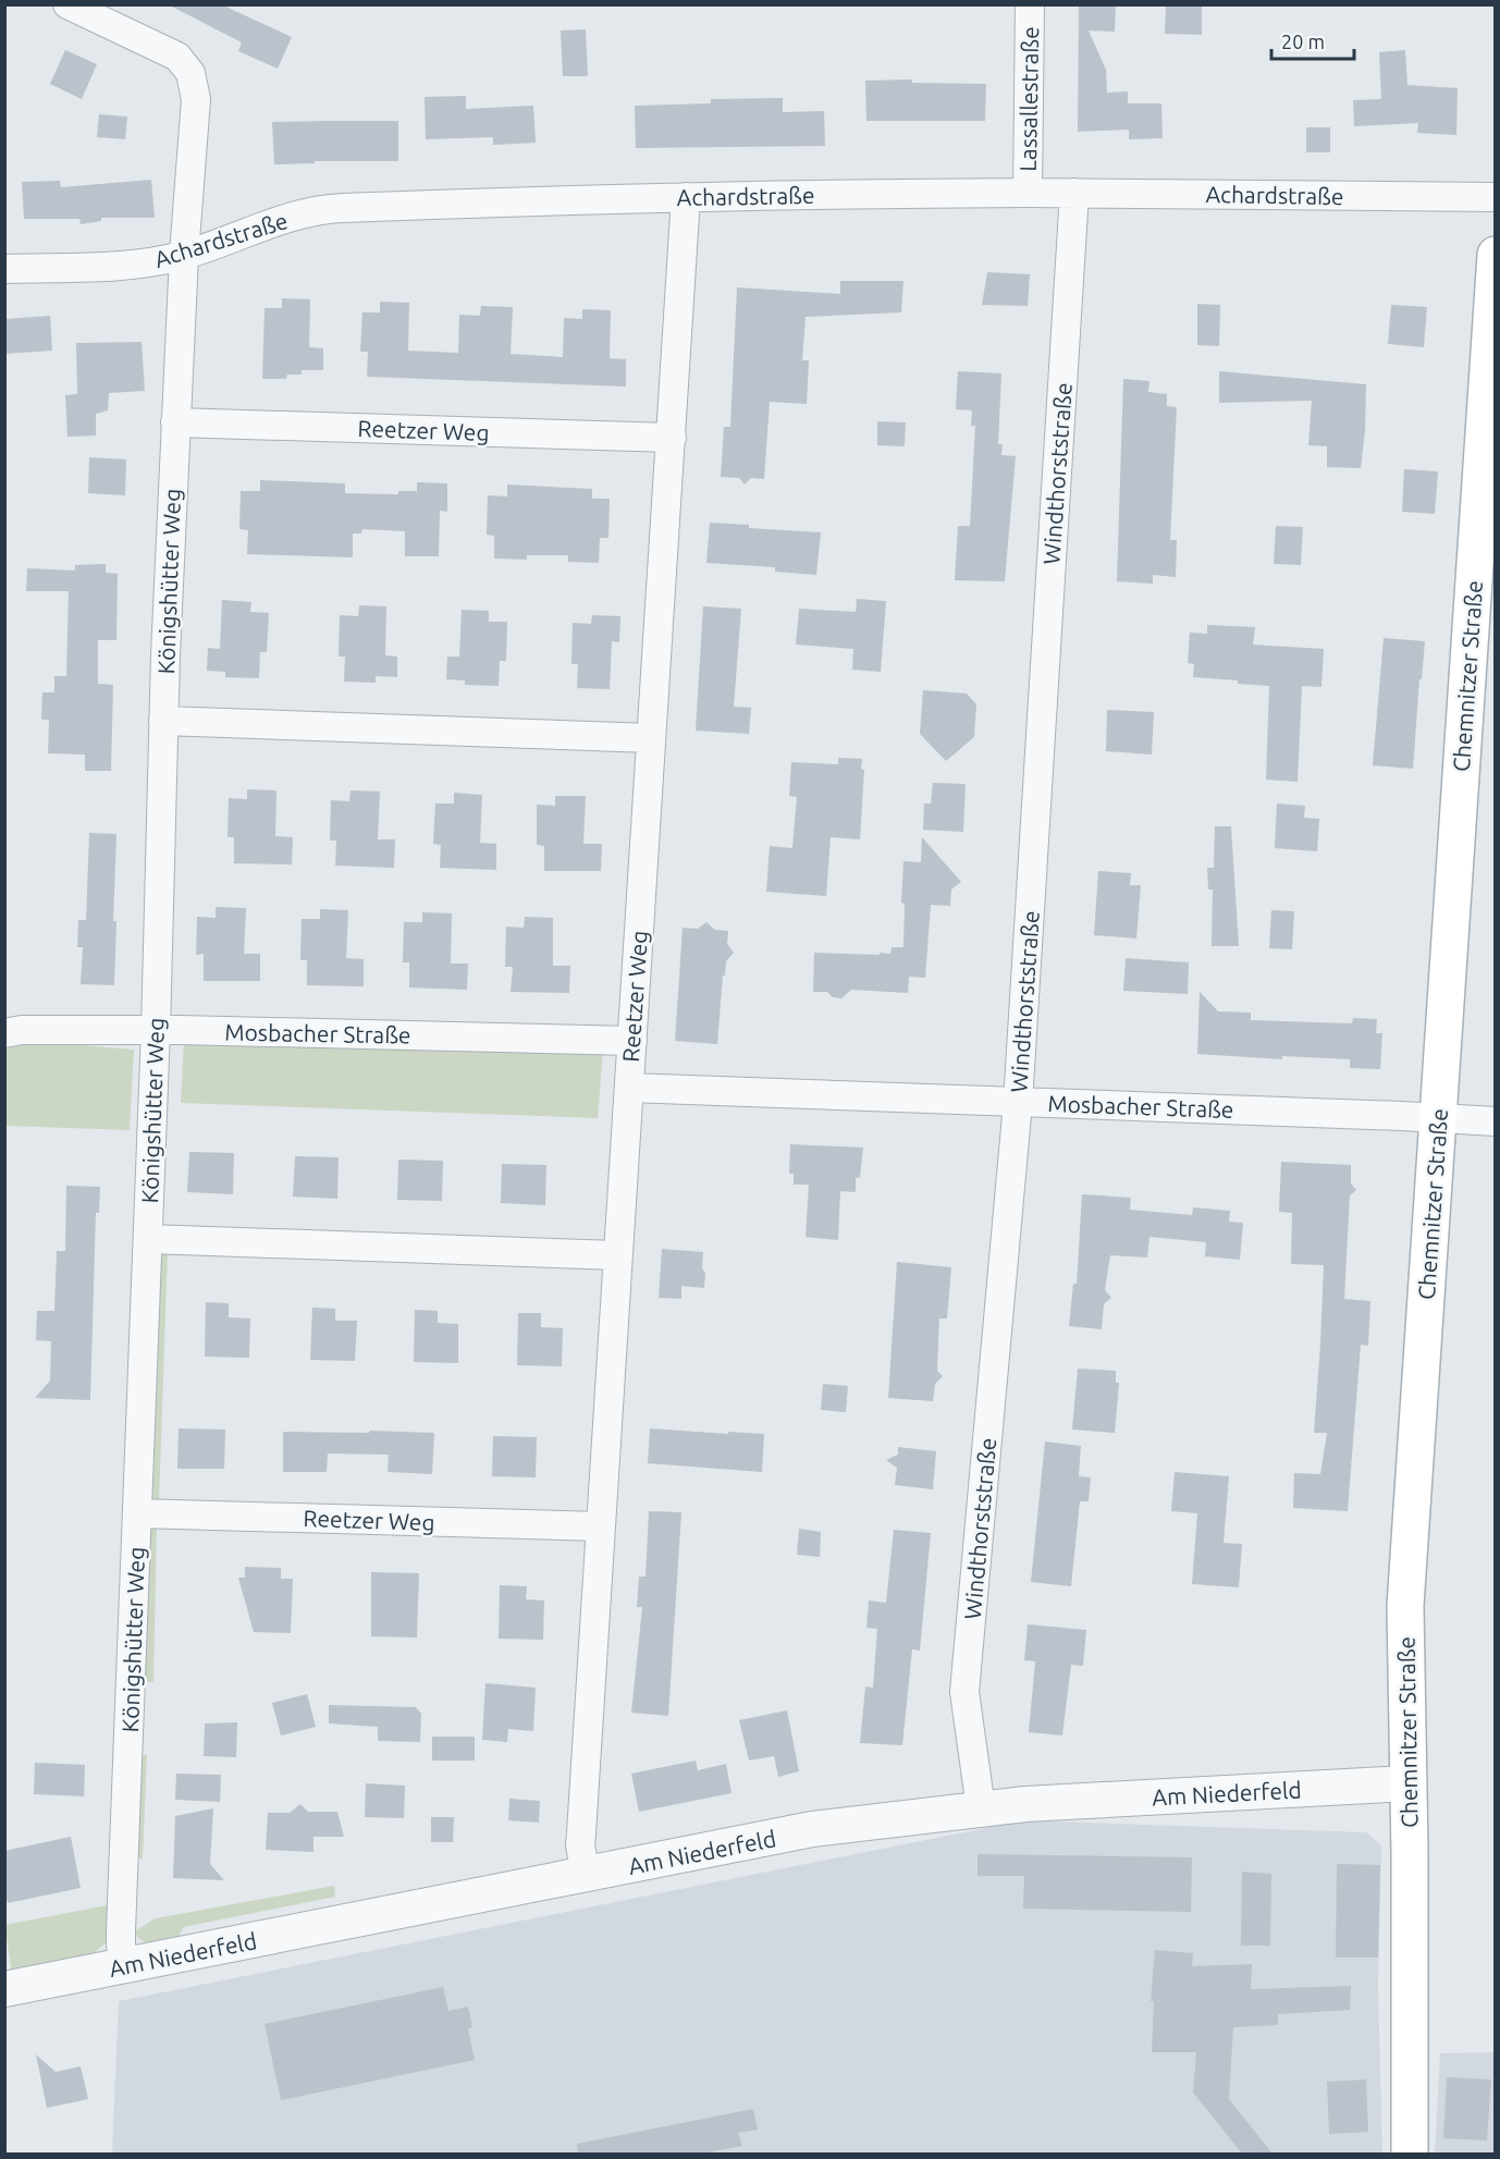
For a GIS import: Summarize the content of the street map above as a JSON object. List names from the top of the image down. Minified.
{"streets":{"main road":["Chemnitzer Straße"],"street":["Lassallestraße","Achardstraße","Reetzer Weg","Windthorststraße","Königshütter Weg","Mosbacher Straße","Am Niederfeld"]},"crossings":[["Lassallestraße","Achardstraße"],["Achardstraße","Reetzer Weg"],["Achardstraße","Windthorststraße"],["Achardstraße","Königshütter Weg"],["Reetzer Weg","Königshütter Weg"],["Reetzer Weg","Mosbacher Straße"],["Reetzer Weg","Am Niederfeld"],["Windthorststraße","Mosbacher Straße"],["Windthorststraße","Am Niederfeld"],["Königshütter Weg","Mosbacher Straße"],["Königshütter Weg","Am Niederfeld"],["Chemnitzer Straße","Mosbacher Straße"],["Chemnitzer Straße","Am Niederfeld"]],"scale_bar":"20 m"}
